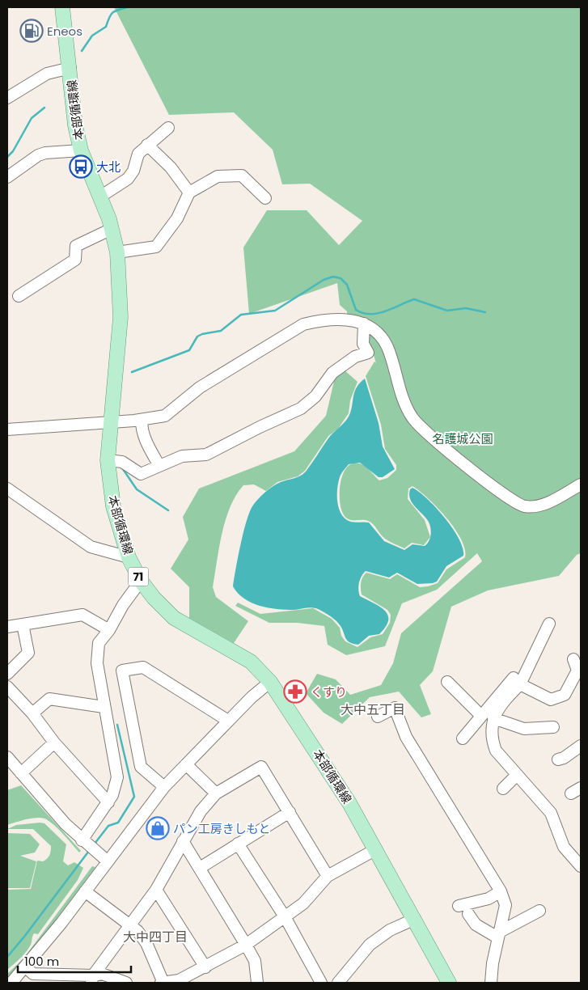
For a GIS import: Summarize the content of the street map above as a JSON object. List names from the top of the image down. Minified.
{"streets":{"main road":["本部循環線","71"]},"districts":["大中五丁目","大中四丁目"],"parks":["名護城公園"],"places":{"fuel station":["Eneos"],"bus stop":["大北"],"pharmacy":["くすり"],"shop":["パン工房きしもと"]},"scale_bar":"100 m"}
